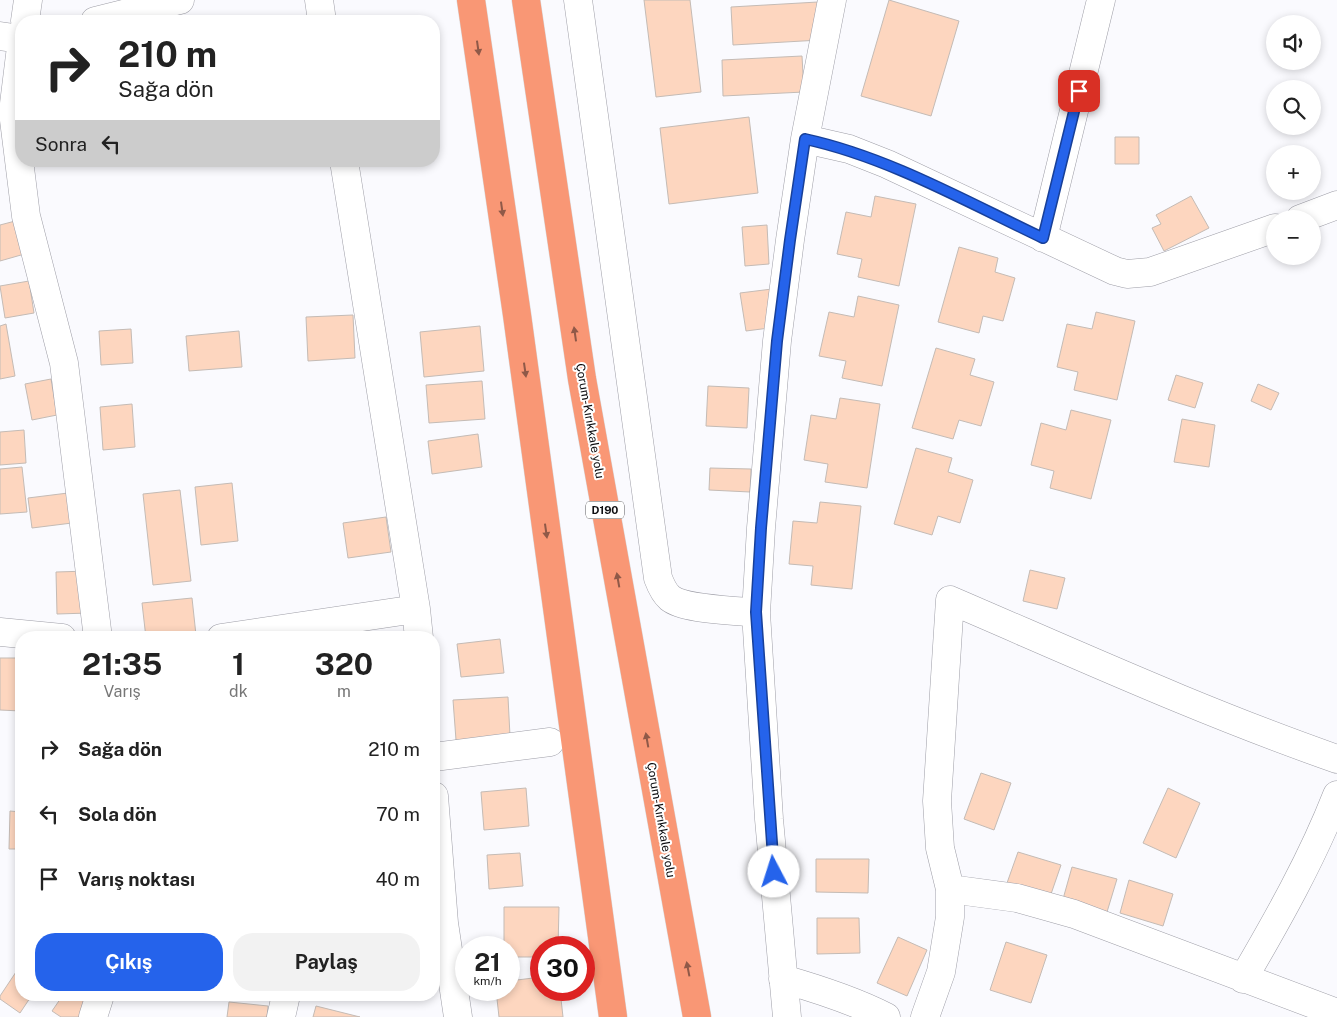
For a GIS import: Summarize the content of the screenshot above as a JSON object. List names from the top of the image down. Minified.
{"streets":{"highway":["Çorum-Kırıkkale yolu","D190"]},"page":{"map_buttons":["+","−"],"turn":["210 m","Sağa dön"],"then":"Sonra","eta":["21:35","Varış","1","dk","320","m"],"list":[{"name":"Sağa dön","value":"210 m"},{"name":"Sola dön","value":"70 m"},{"name":"Varış noktası","value":"40 m"}],"buttons":["Çıkış","Paylaş"],"speed":"21 km/h","limit":"30"}}
